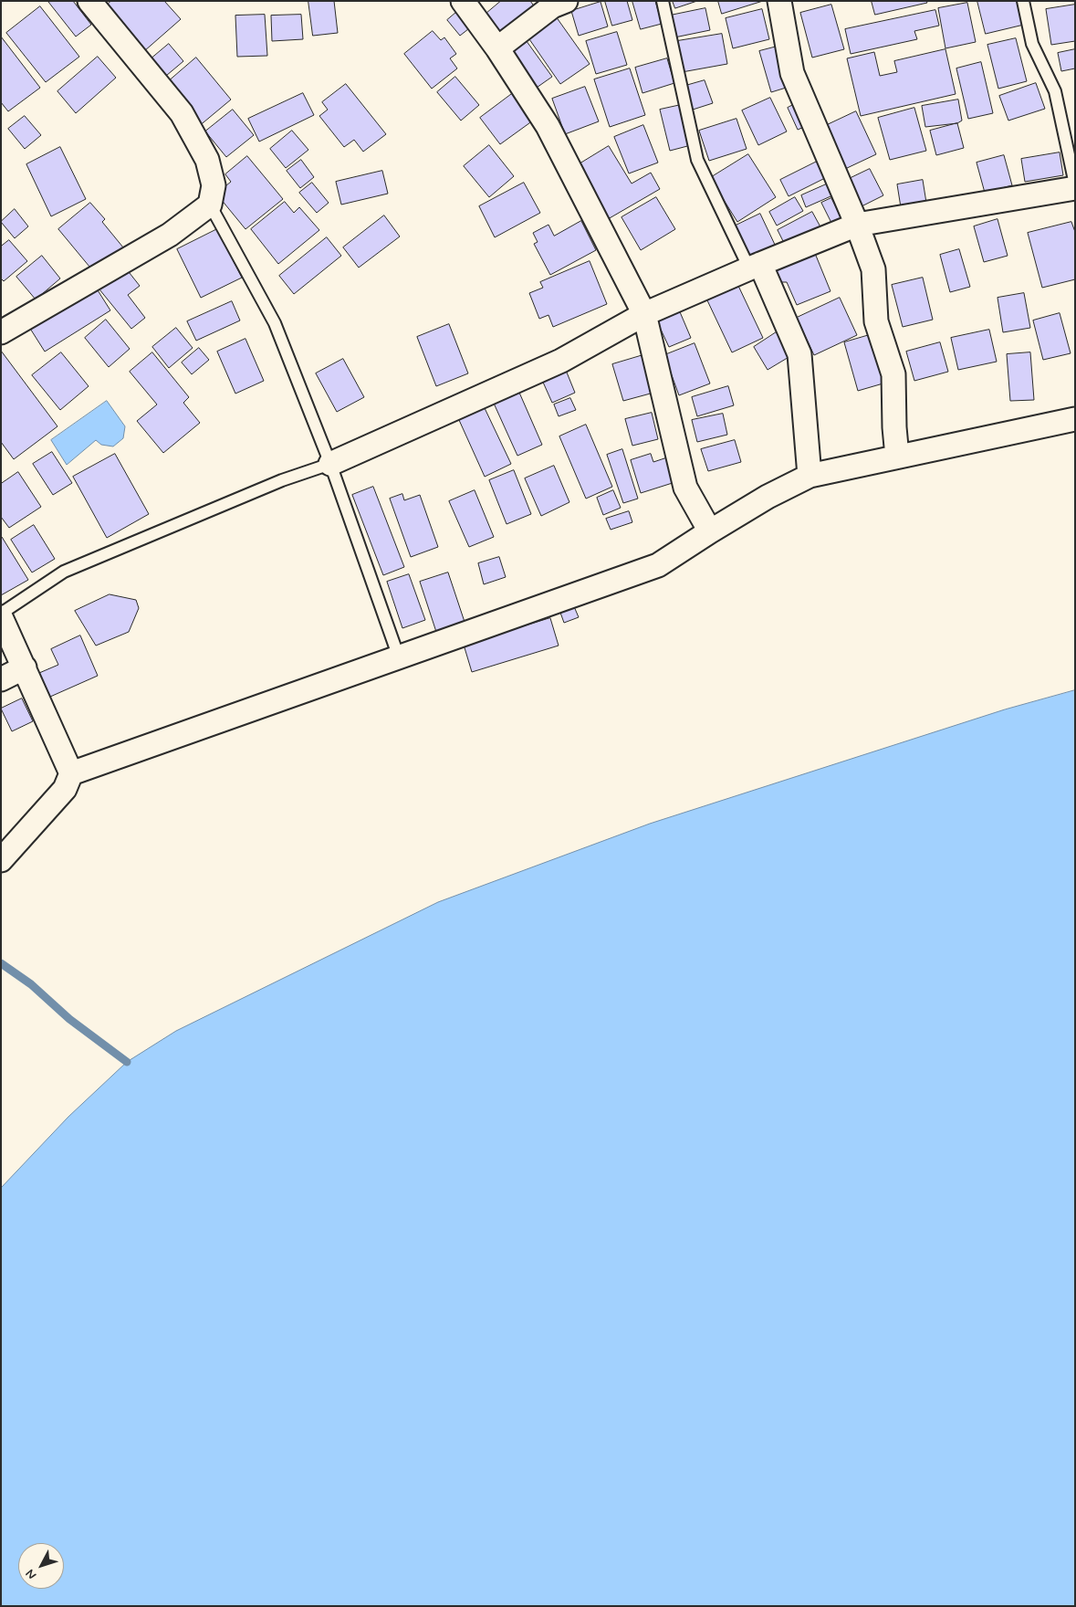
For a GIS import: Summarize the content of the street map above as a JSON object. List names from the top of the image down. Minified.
{"north":"bottom left"}
